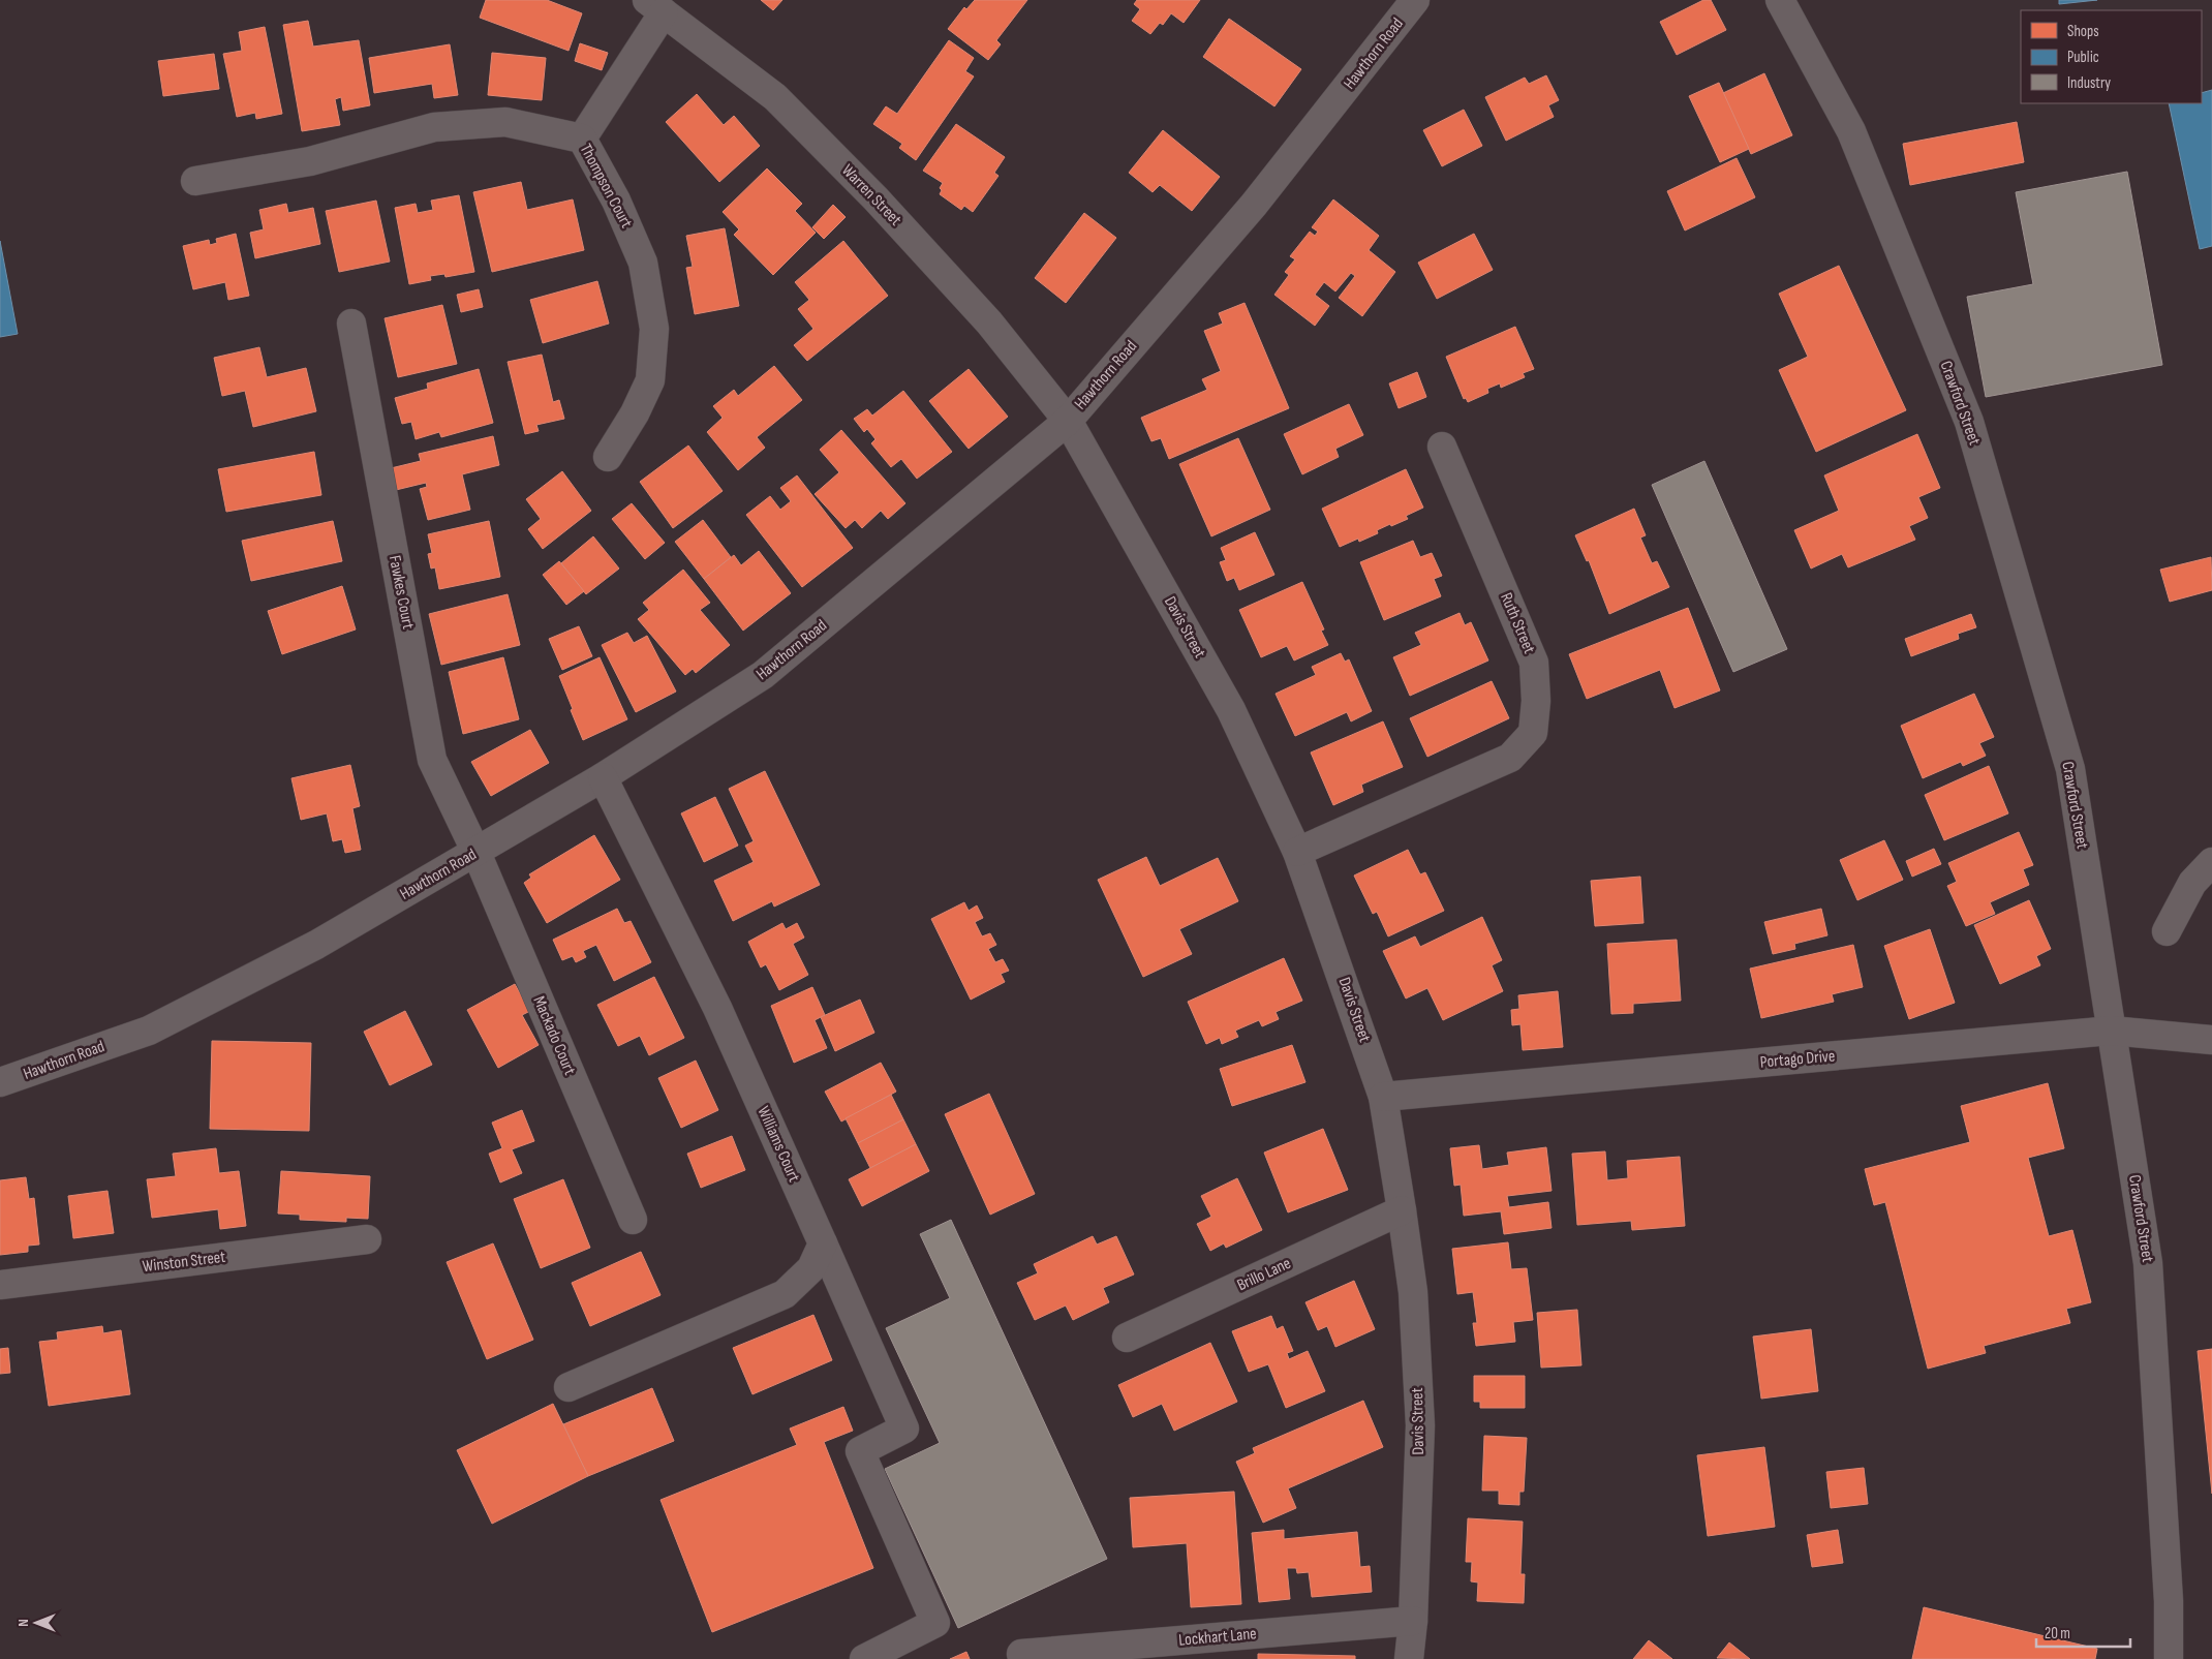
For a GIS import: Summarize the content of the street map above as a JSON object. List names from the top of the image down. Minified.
{"streets":{"street":["Hawthorn Road","Thompson Court","Warren Street","Crawford Street","Fawkes Court","Ruth Street","Davis Street","Mackado Court","Portago Drive","Williams Court","Winston Street","Brillo Lane","Lockhart Lane"]},"crossings":[["Hawthorn Road","Warren Street"],["Hawthorn Road","Fawkes Court"],["Hawthorn Road","Davis Street"],["Hawthorn Road","Mackado Court"],["Hawthorn Road","Williams Court"],["Warren Street","Davis Street"],["Crawford Street","Portago Drive"],["Fawkes Court","Mackado Court"],["Ruth Street","Davis Street"],["Davis Street","Portago Drive"],["Davis Street","Brillo Lane"],["Davis Street","Lockhart Lane"]],"legend":["Shops","Public","Industry"],"scale_bar":"20 m","north":"left"}
